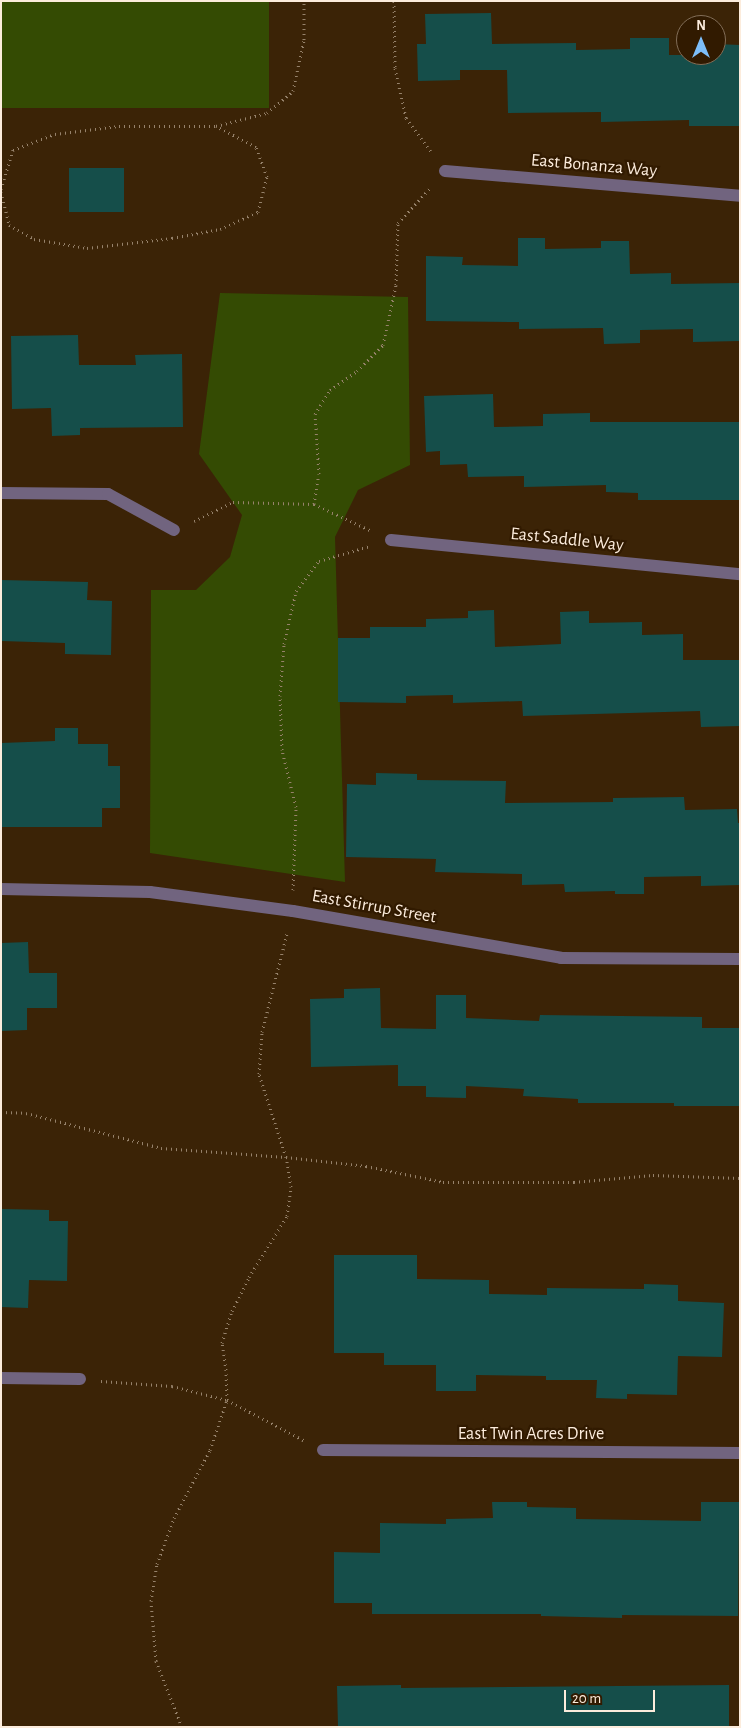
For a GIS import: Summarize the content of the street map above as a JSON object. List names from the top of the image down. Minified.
{"streets":{"street":["East Bonanza Way","East Saddle Way","East Stirrup Street","East Twin Acres Drive"]},"scale_bar":"20 m","north":"top"}
